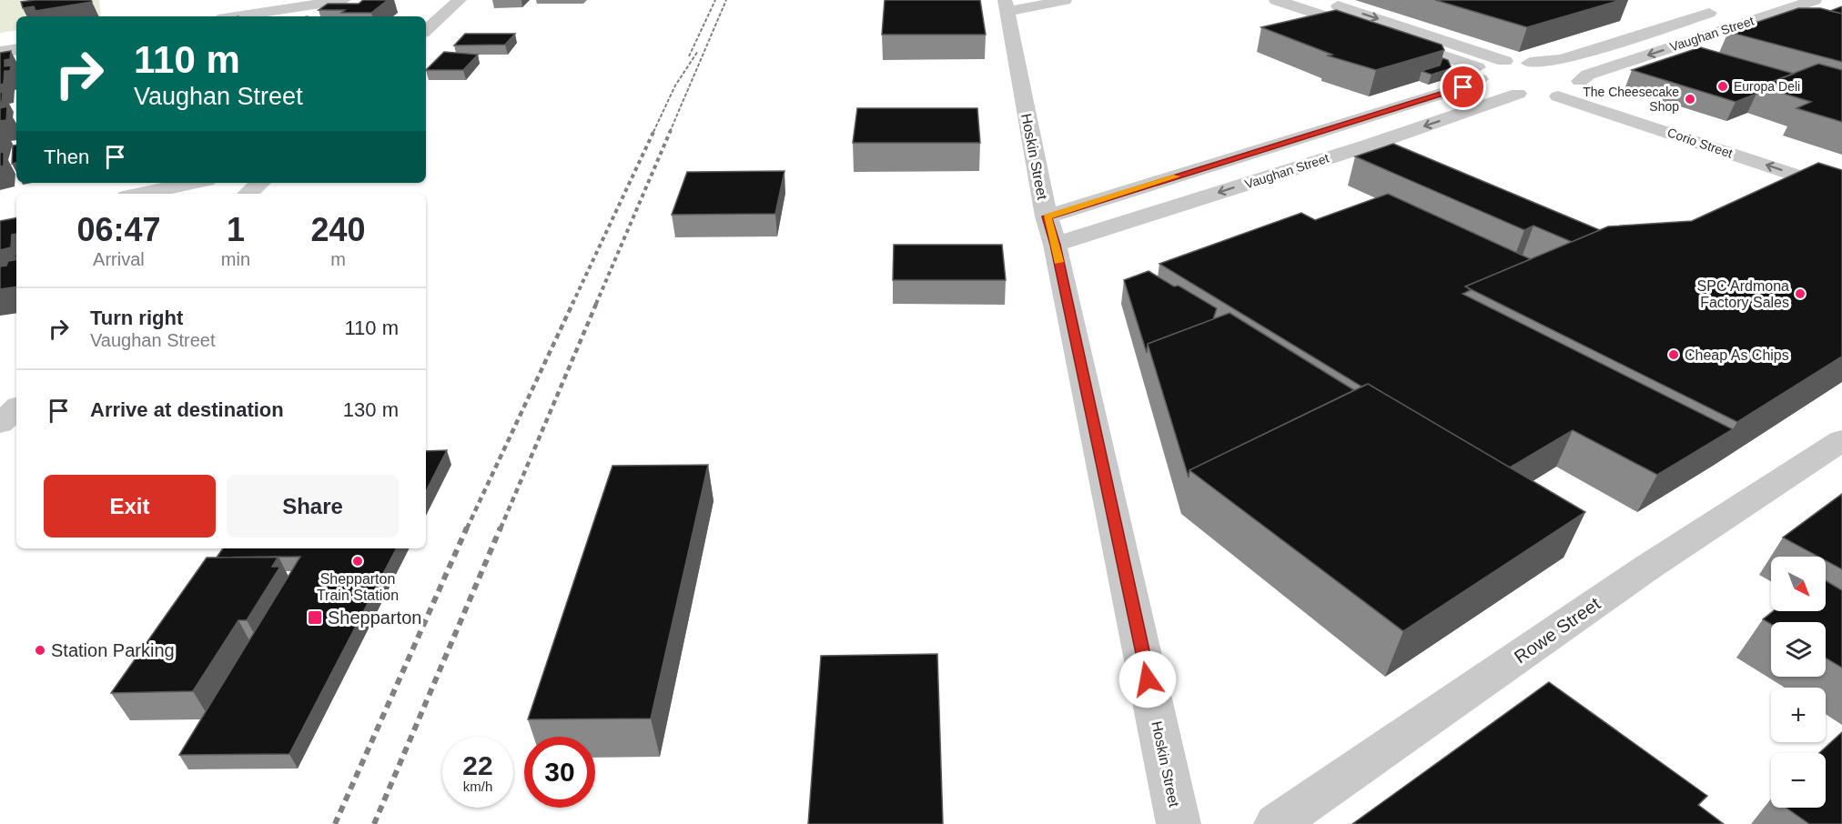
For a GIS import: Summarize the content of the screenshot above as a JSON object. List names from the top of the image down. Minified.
{"streets":{"street":["Vaughan Street","Corio Street","Hoskin Street","Rowe Street"]},"crossings":[["Vaughan Street","Corio Street"],["Vaughan Street","Hoskin Street"]],"places":{"other":["Europa Deli","The Cheesecake Shop","SPC Ardmona Factory Sales","Cheap As Chips","Shepparton Train Station","Station Parking"],"transit":["Shepparton"]},"north":"bottom right","page":{"turn":["110 m","Vaughan Street"],"then":"Then","eta":["06:47","Arrival","1","min","240","m"],"list":[{"name":"Turn right","note":"Vaughan Street","value":"110 m"},{"name":"Arrive at destination","value":"130 m"}],"buttons":["Exit","Share"],"map_buttons":["+","−"],"speed":"22 km/h","limit":"30"}}
